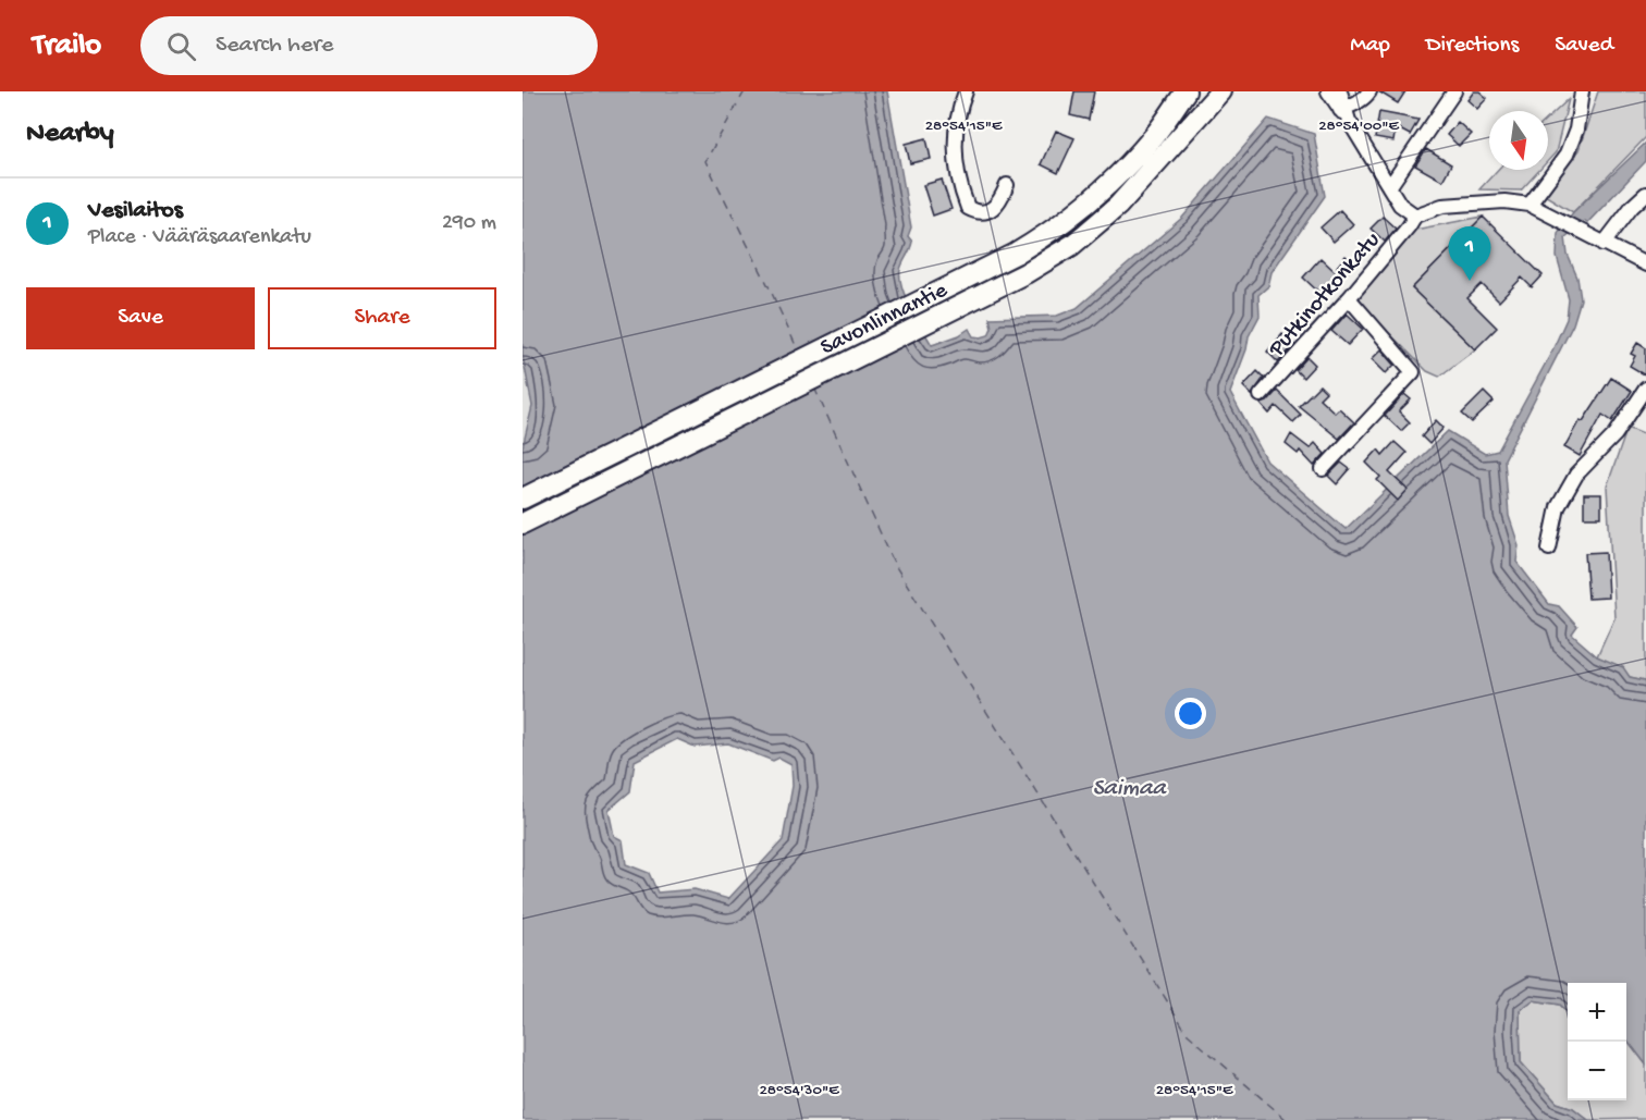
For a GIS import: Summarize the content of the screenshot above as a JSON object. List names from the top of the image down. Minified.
{"streets":{"highway":["Savonlinnantie"],"street":["Putkinotkonkatu"]},"water":["Saimaa"],"north":"bottom","page":{"header":"Trailo","search":"Search here","nav":["Map","Directions","Saved"],"heading":"Nearby","list":[{"mark":"1","name":"Vesilaitos","note":"Place · Vääräsaarenkatu","value":"290 m"}],"pins":"1","buttons":["Save","Share"],"map_buttons":["+","−"]},"coordinates":["28°54'15\"E","28°54'00\"E","28°54'30\"E"]}
